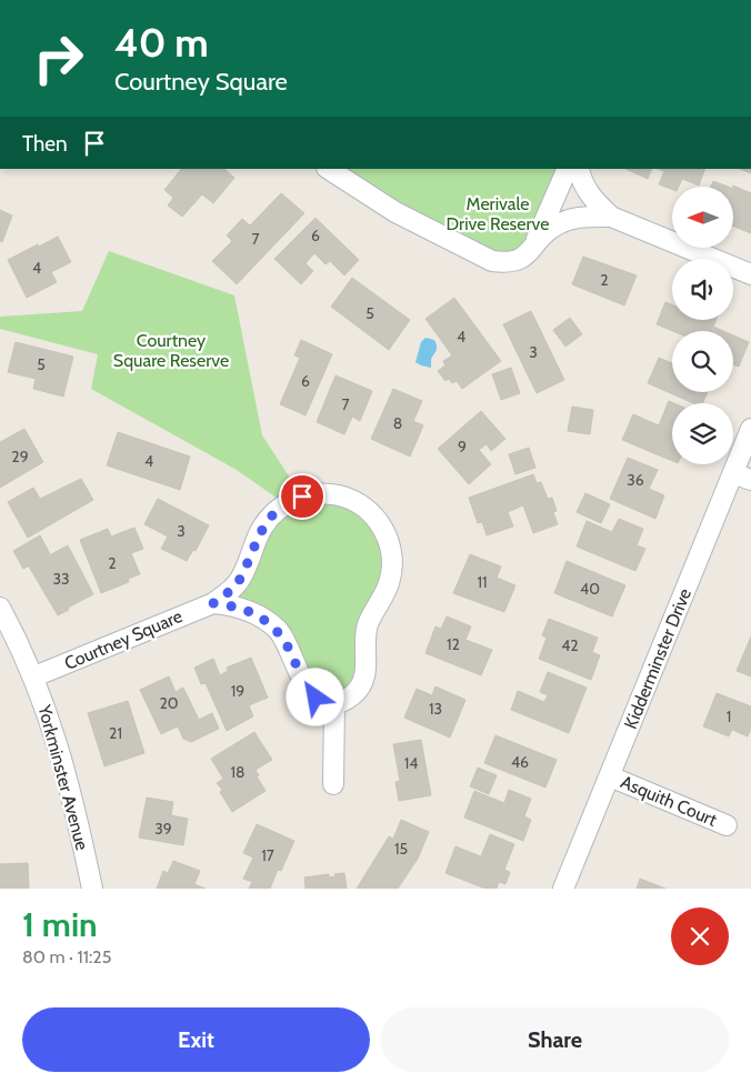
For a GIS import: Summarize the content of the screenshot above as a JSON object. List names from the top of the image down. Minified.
{"streets":{"street":["Courtney Square","Kidderminster Drive","Yorkminster Avenue","Asquith Court"]},"crossings":[["Courtney Square","Yorkminster Avenue"],["Kidderminster Drive","Asquith Court"]],"parks":["Merivale Drive Reserve","Courtney Square Reserve"],"house_numbers":["6","7","4","2","5","4","3","5","6","7","8","9","29","4","36","3","2","33","11","40","12","42","19","20","13","1","21","46","14","18","39","15","17"],"north":"left","page":{"turn":["40 m","Courtney Square"],"then":"Then","heading":["1 min","80 m · 11:25"],"buttons":["Exit","Share"]}}
